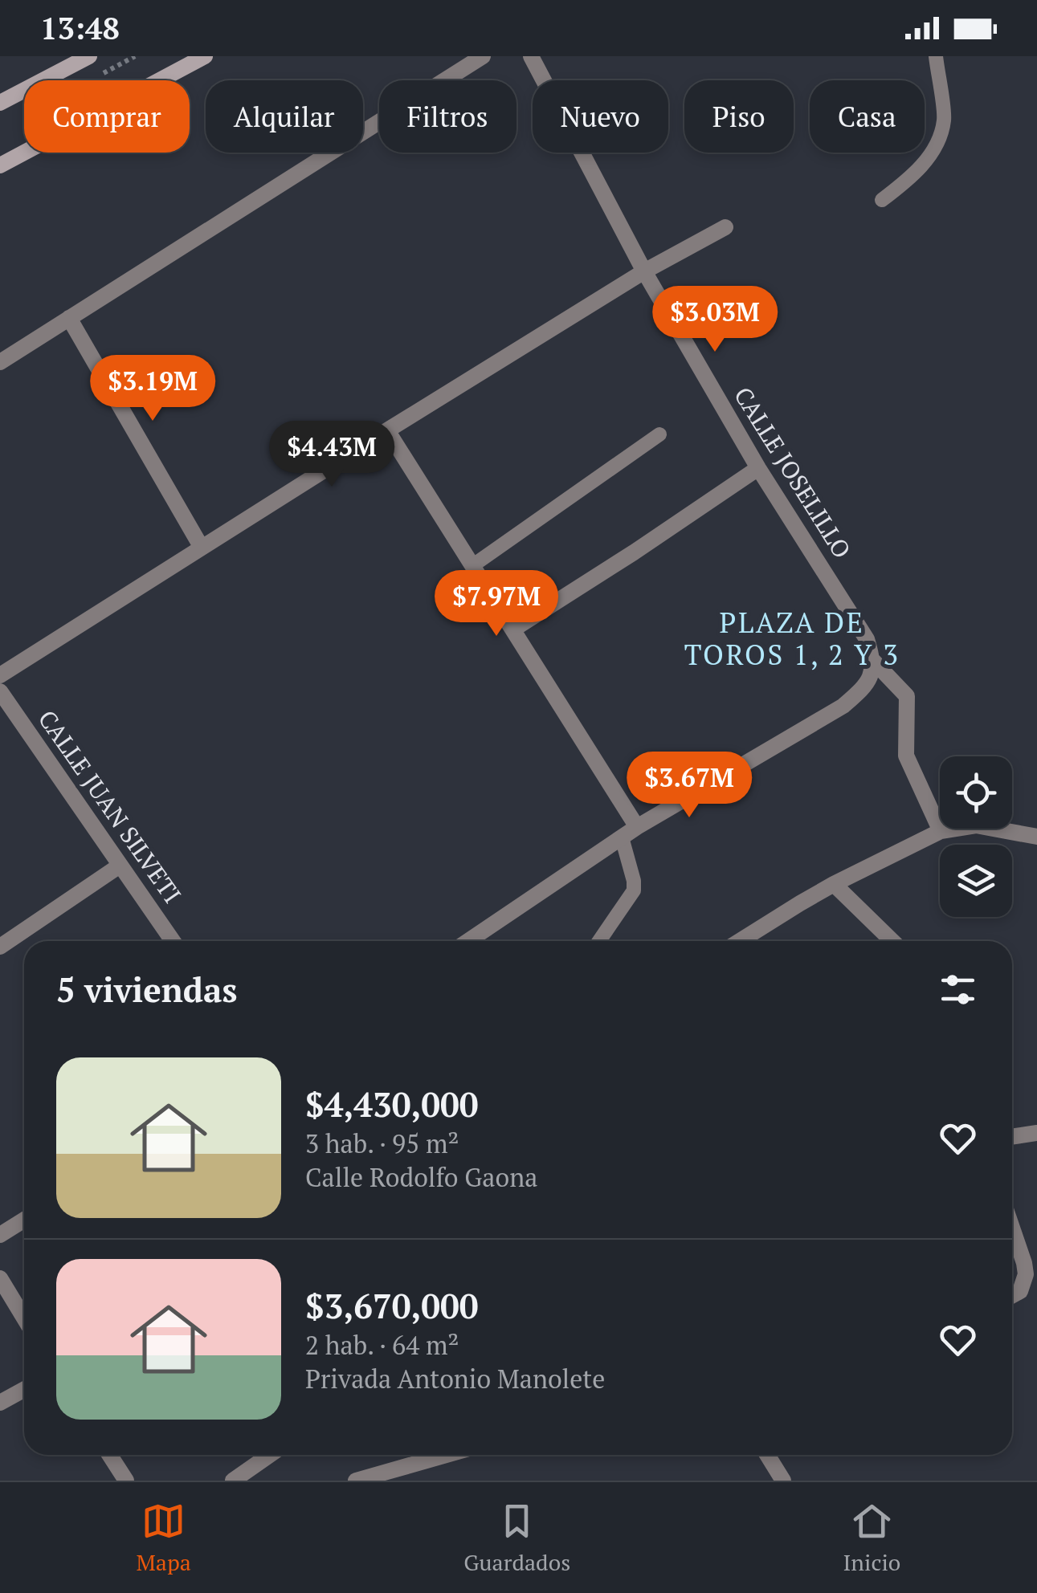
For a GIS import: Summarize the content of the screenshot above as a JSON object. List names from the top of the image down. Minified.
{"streets":{"street":["CALLE JOSELILLO","CALLE JUAN SILVETI"]},"districts":["PLAZA DE TOROS 1, 2 Y 3"],"page":{"status":"13:48","chip":["Comprar","Alquilar","Filtros","Nuevo","Piso","Casa"],"price":["$3.03M","$3.19M","$4.43M","$7.97M","$3.67M"],"heading":"5 viviendas","list":[{"name":"$4,430,000","note":"3 hab. · 95 m² · Calle Rodolfo Gaona"},{"name":"$3,670,000","note":"2 hab. · 64 m² · Privada Antonio Manolete"}],"tabs":["Mapa","Guardados","Inicio"]}}
